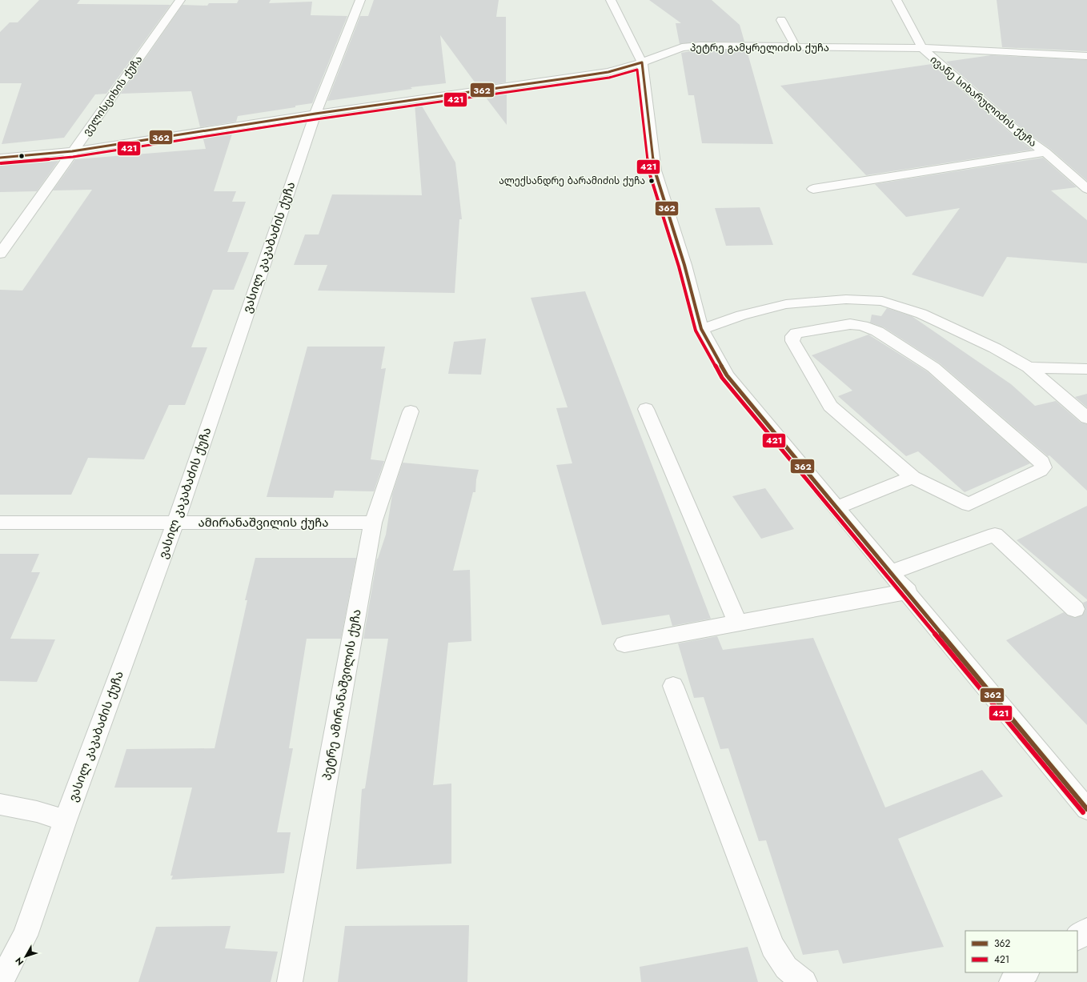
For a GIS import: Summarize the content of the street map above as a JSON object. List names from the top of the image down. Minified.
{"streets":{"street":["პეტრე გამყრელიძის ქუჩა","ველისციხის ქუჩა","ივანე სიხარულიძის ქუჩა","ვასილ კაკაბაძის ქუჩა","ამირანაშვილის ქუჩა","პეტრე ამირანაშვილის ქუჩა"]},"crossings":[["პეტრე გამყრელიძის ქუჩა","ველისციხის ქუჩა"],["პეტრე გამყრელიძის ქუჩა","ივანე სიხარულიძის ქუჩა"],["პეტრე გამყრელიძის ქუჩა","ვასილ კაკაბაძის ქუჩა"],["ვასილ კაკაბაძის ქუჩა","ამირანაშვილის ქუჩა"],["ამირანაშვილის ქუჩა","პეტრე ამირანაშვილის ქუჩა"]],"places":["ალექსანდრე ბარამიძის ქუჩა"],"lines":["transit line 362","transit line 421"],"legend":["362","421"],"north":"bottom left"}
